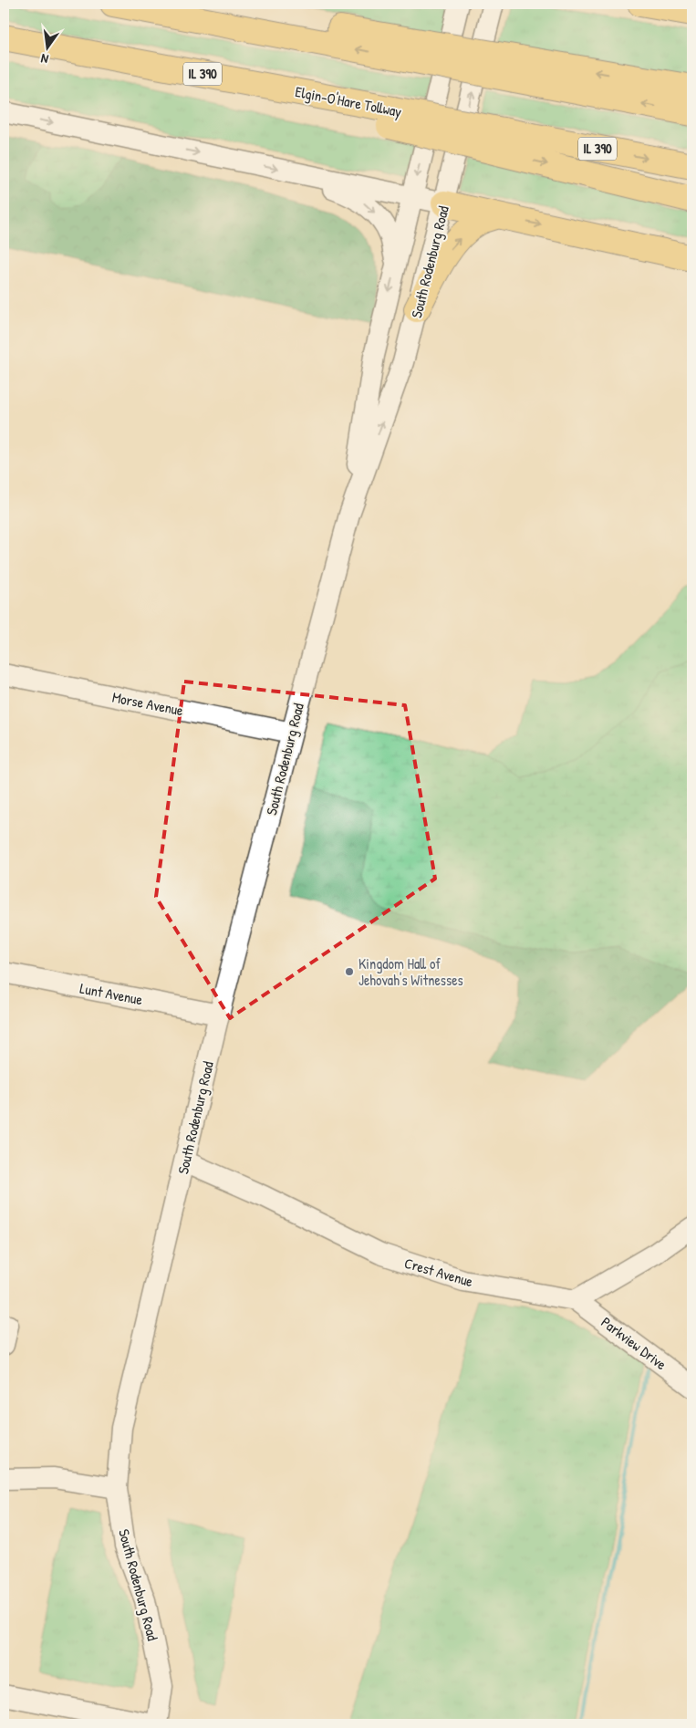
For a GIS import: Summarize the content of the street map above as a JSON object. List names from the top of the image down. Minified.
{"streets":{"main road":["IL 390","Elgin-O'Hare Tollway"],"street":["South Rodenburg Road","Morse Avenue","Lunt Avenue","Crest Avenue","Parkview Drive"]},"crossings":[["South Rodenburg Road","Morse Avenue"],["South Rodenburg Road","Lunt Avenue"],["South Rodenburg Road","Crest Avenue"],["Crest Avenue","Parkview Drive"]],"places":["Kingdom Hall of Jehovah's Witnesses"],"north":"bottom"}
